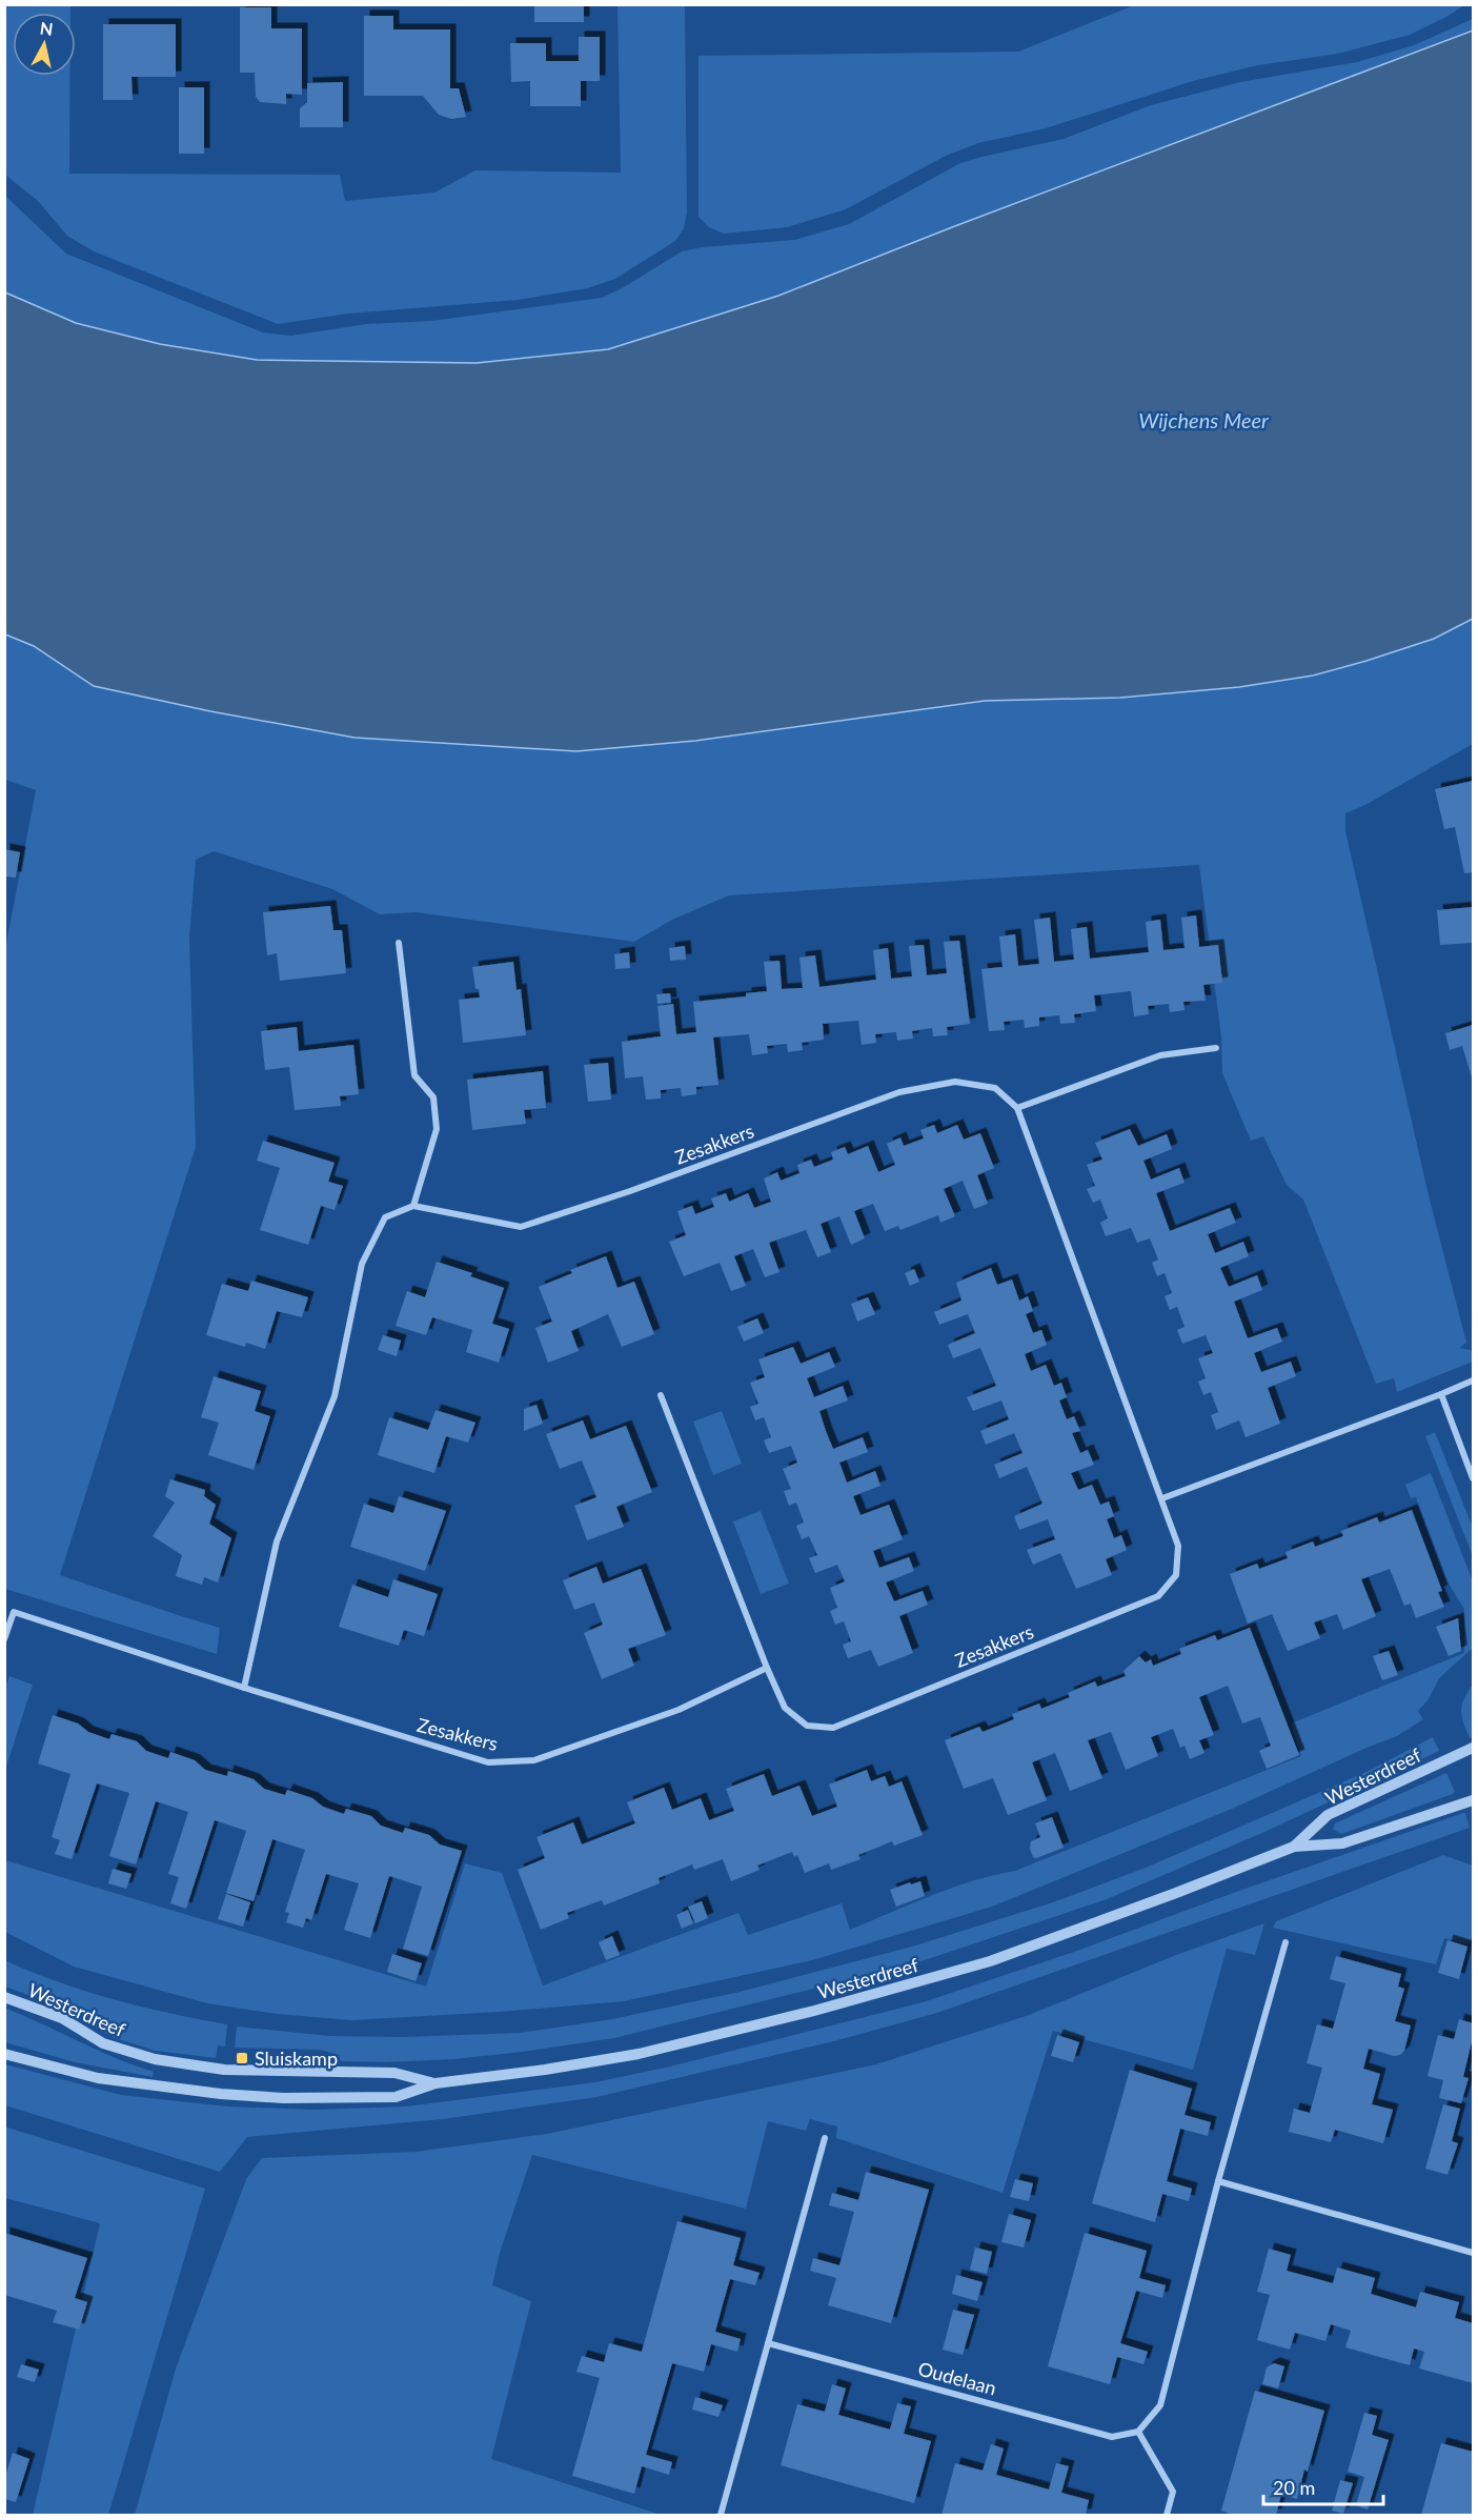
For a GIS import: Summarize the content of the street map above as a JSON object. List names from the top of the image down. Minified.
{"streets":{"street":["Zesakkers","Westerdreef","Oudelaan"]},"water":["Wijchens Meer"],"places":{"transit":["Sluiskamp"]},"scale_bar":"20 m","north":"top"}
